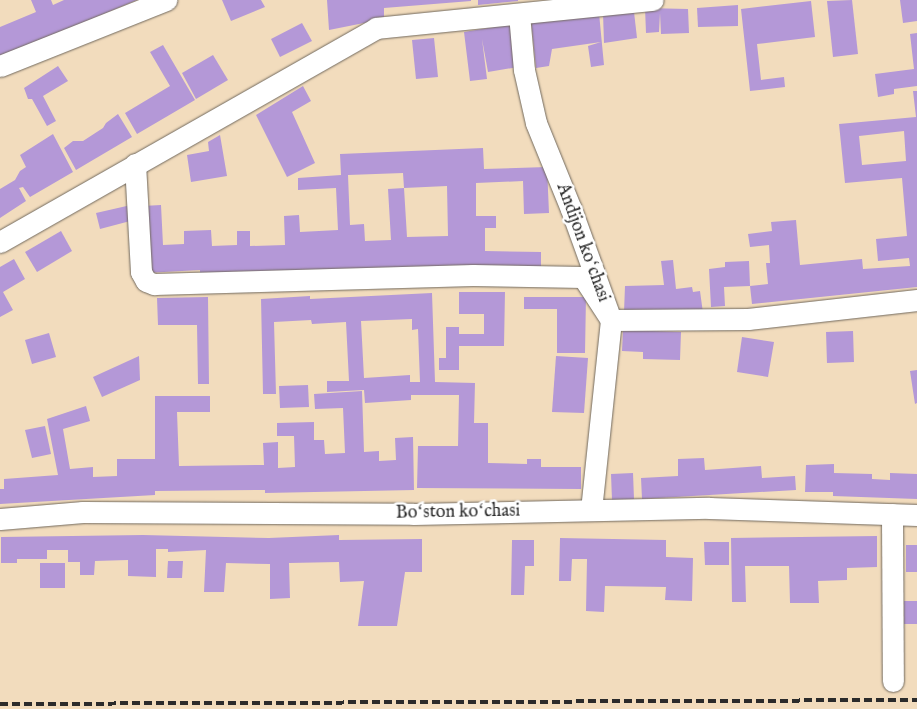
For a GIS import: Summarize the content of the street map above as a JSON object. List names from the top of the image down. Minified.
{"streets":{"street":["Andijon koʻchasi","Boʻston koʻchasi"]}}
